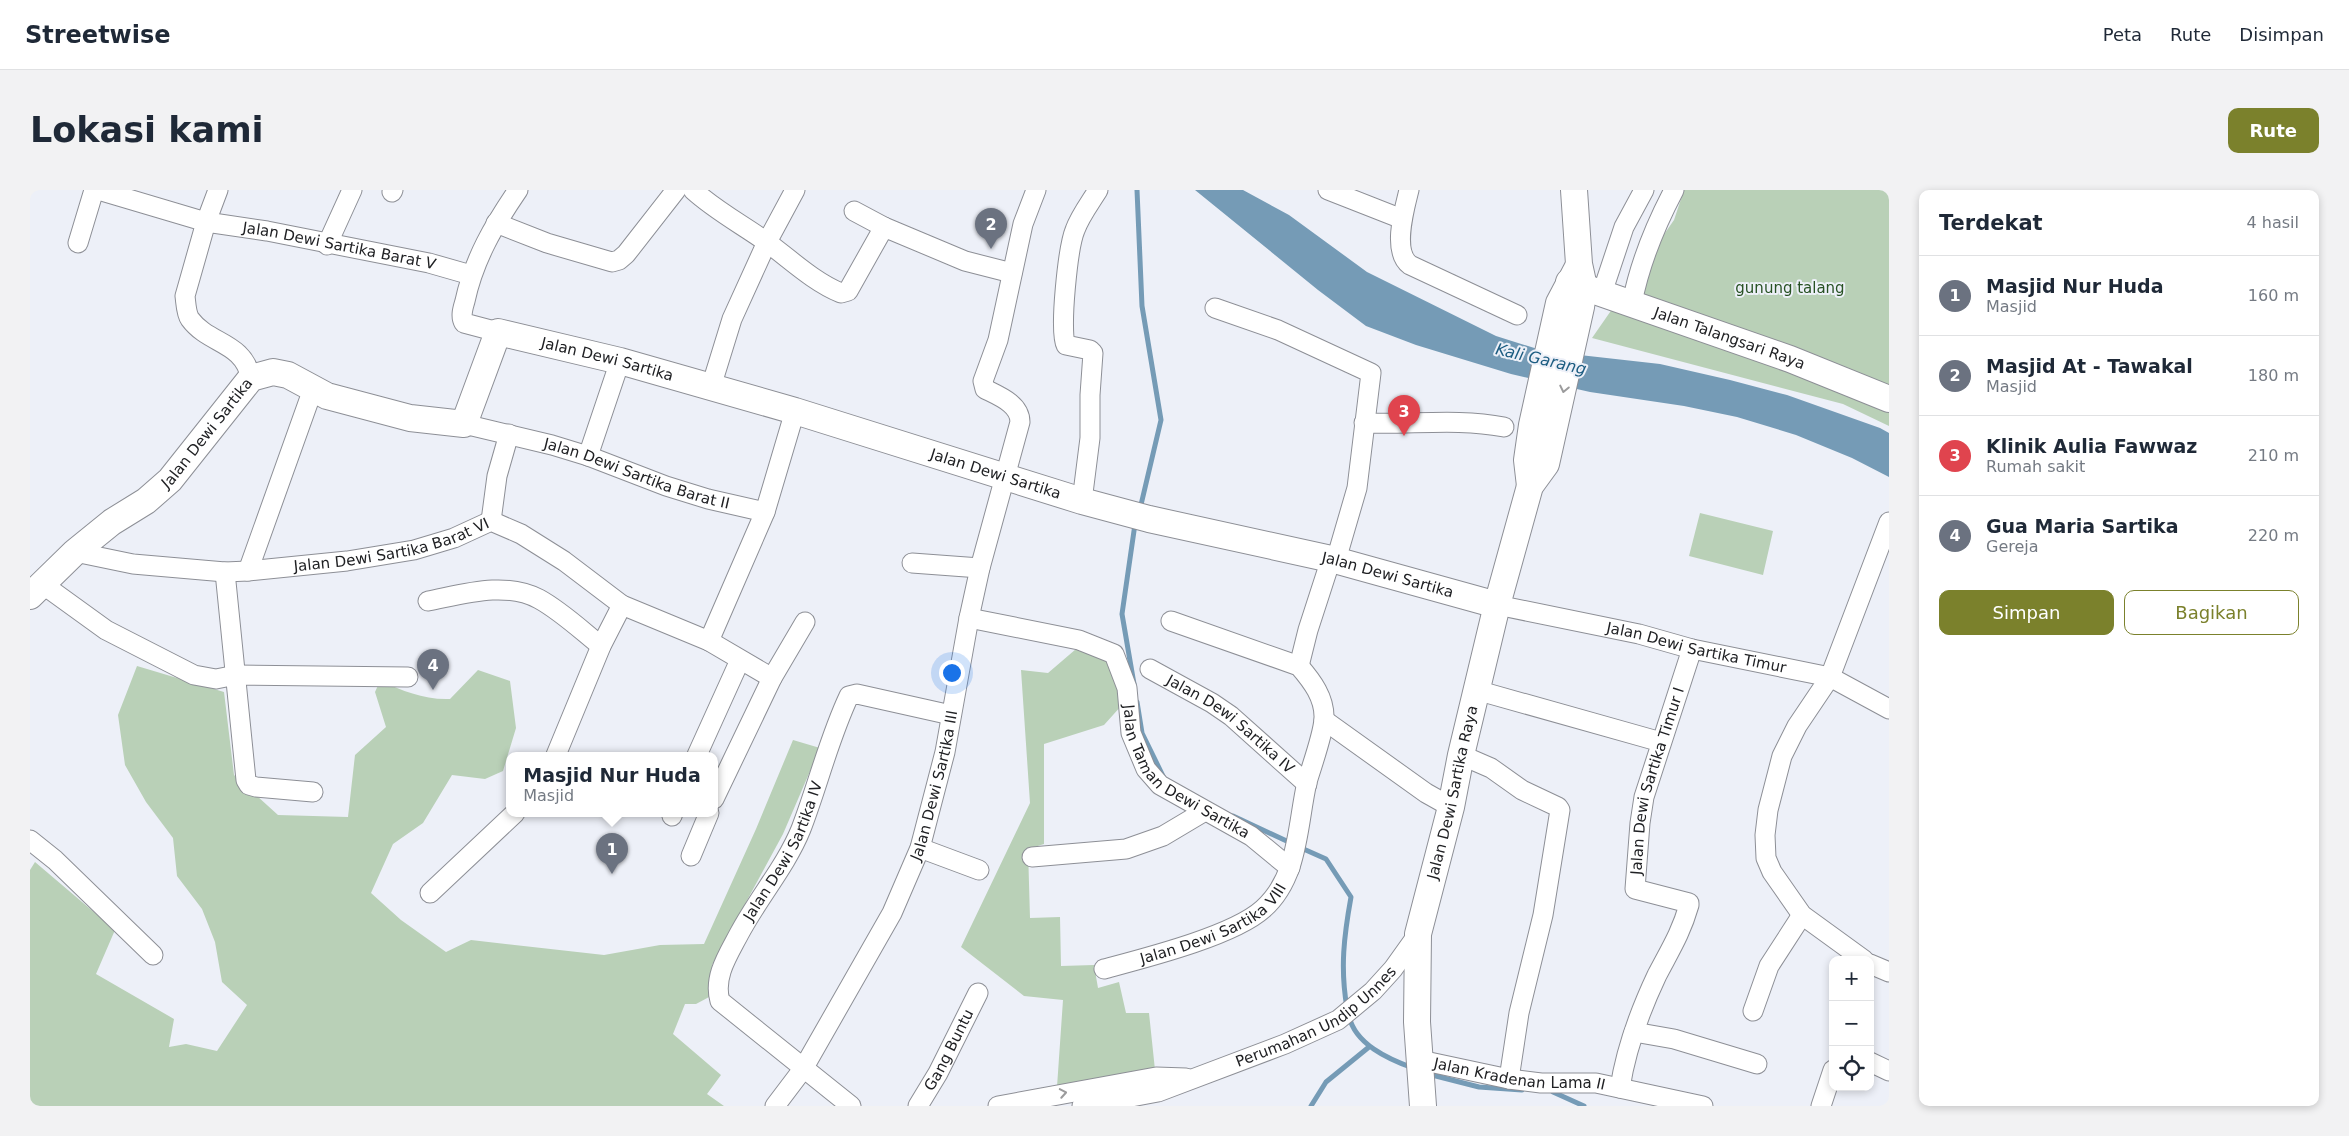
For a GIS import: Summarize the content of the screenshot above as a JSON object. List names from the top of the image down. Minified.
{"streets":{"street":["Jalan Dewi Sartika Barat V","Jalan Talangsari Raya","Jalan Dewi Sartika","Jalan Dewi Sartika Barat II","Jalan Dewi Sartika Barat VI","Jalan Dewi Sartika Timur","Jalan Dewi Sartika IV","Jalan Taman Dewi Sartika","Jalan Dewi Sartika Timur I","Jalan Dewi Sartika III","Jalan Dewi Sartika Raya","Jalan Dewi Sartika VIII","Perumahan Undip Unnes","Gang Buntu","Jalan Kradenan Lama II"]},"crossings":[["Jalan Dewi Sartika Barat V","Jalan Dewi Sartika"],["Jalan Talangsari Raya","Jalan Dewi Sartika Raya"],["Jalan Dewi Sartika","Jalan Dewi Sartika Barat II"],["Jalan Dewi Sartika","Jalan Dewi Sartika Barat VI"],["Jalan Dewi Sartika","Jalan Dewi Sartika Timur"],["Jalan Dewi Sartika","Jalan Dewi Sartika III"],["Jalan Dewi Sartika","Jalan Dewi Sartika Raya"],["Jalan Dewi Sartika Timur","Jalan Dewi Sartika Timur I"],["Jalan Dewi Sartika Timur","Jalan Dewi Sartika Raya"],["Jalan Dewi Sartika IV","Jalan Dewi Sartika III"],["Jalan Dewi Sartika IV","Jalan Dewi Sartika VIII"],["Jalan Taman Dewi Sartika","Jalan Dewi Sartika III"],["Jalan Taman Dewi Sartika","Jalan Dewi Sartika VIII"],["Jalan Dewi Sartika Timur I","Jalan Kradenan Lama II"],["Jalan Dewi Sartika Raya","Perumahan Undip Unnes"],["Jalan Dewi Sartika Raya","Jalan Kradenan Lama II"]],"water":["Kali Garang"],"parks":["gunung talang"],"page":{"header":"Streetwise","nav":["Peta","Rute","Disimpan"],"buttons":["Rute",["Simpan","Bagikan"]],"title":"Lokasi kami","heading":["Terdekat","4 hasil"],"pins":["2","3","4","1"],"list":[{"mark":"1","name":"Masjid Nur Huda","note":"Masjid","value":"160 m"},{"mark":"2","name":"Masjid At - Tawakal","note":"Masjid","value":"180 m"},{"mark":"3","name":"Klinik Aulia Fawwaz","note":"Rumah sakit","value":"210 m"},{"mark":"4","name":"Gua Maria Sartika","note":"Gereja","value":"220 m"}],"popup":["Masjid Nur Huda","Masjid"],"map_buttons":["+","−"]}}
